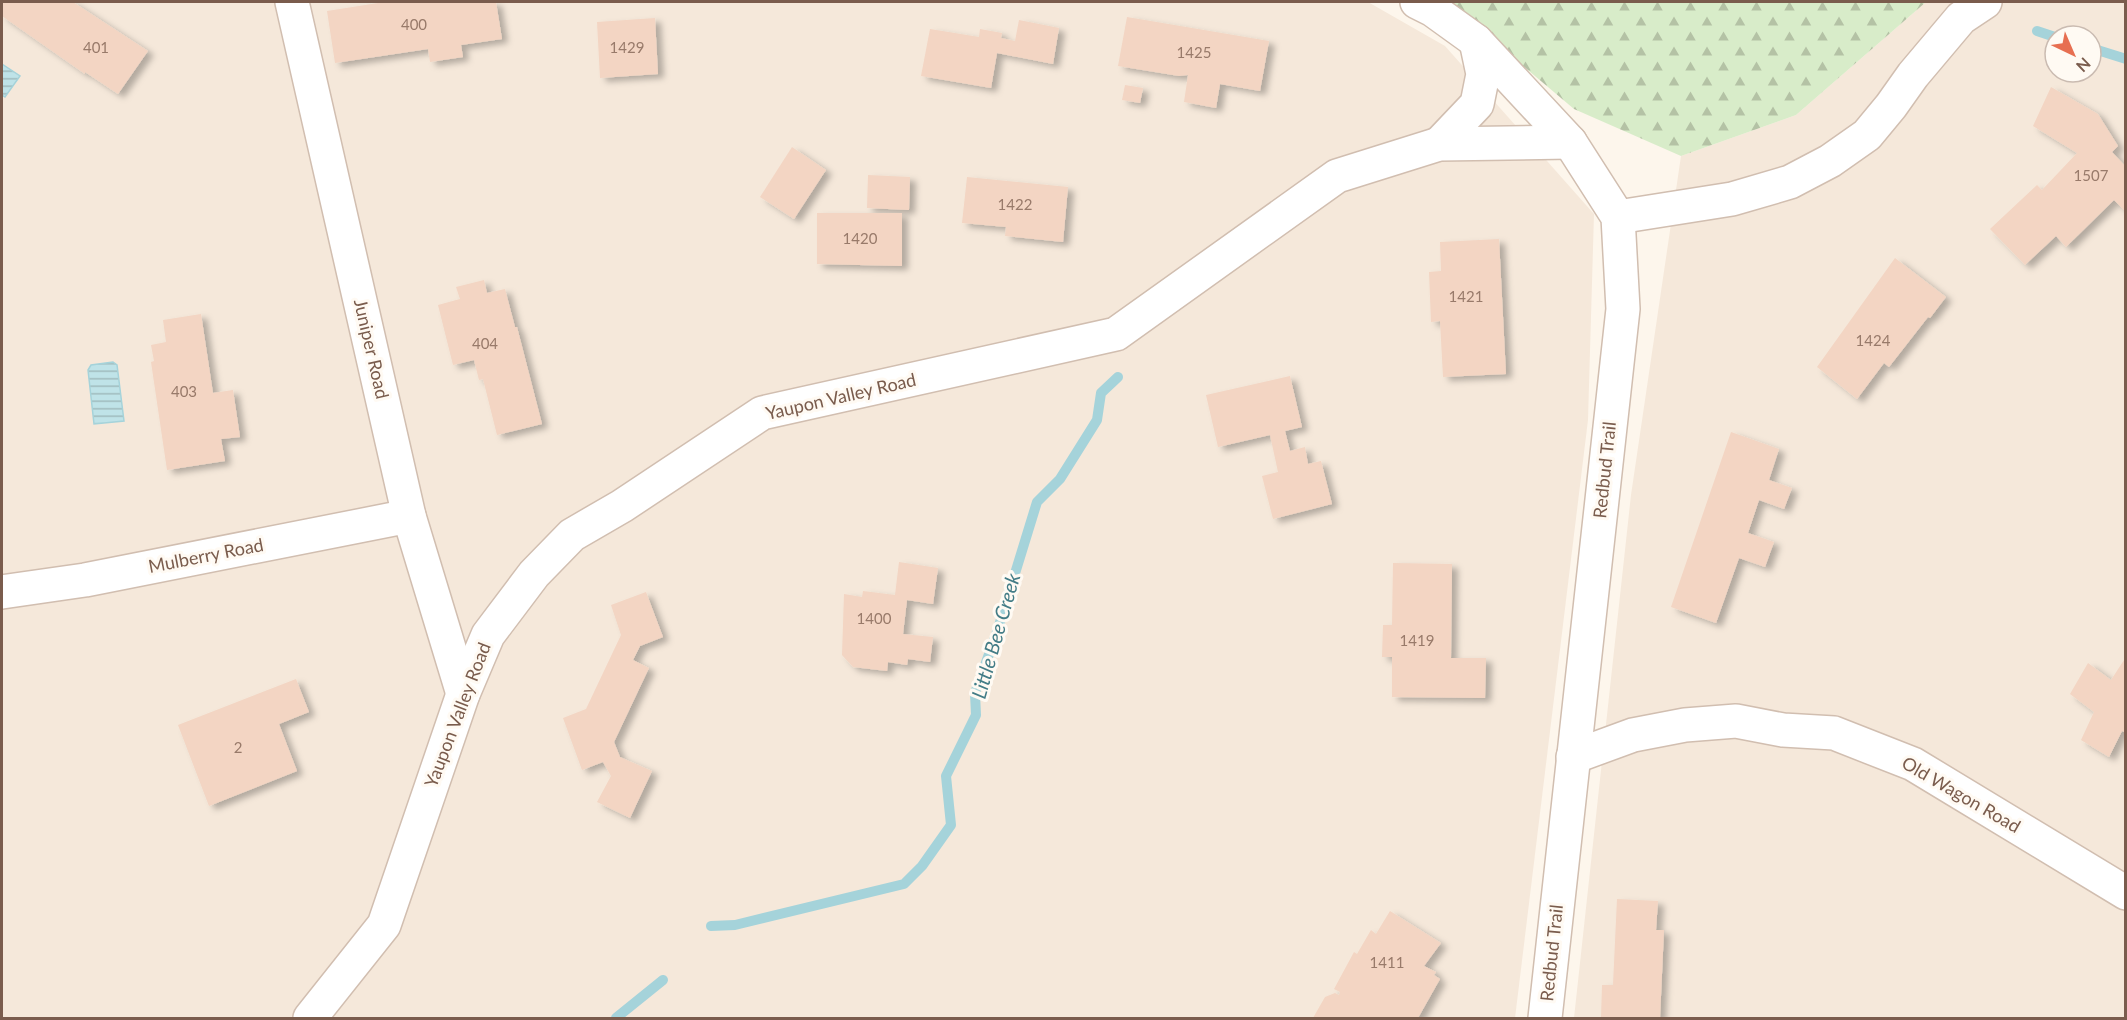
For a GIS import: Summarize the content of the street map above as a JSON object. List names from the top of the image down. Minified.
{"streets":{"street":["Juniper Road","Yaupon Valley Road","Redbud Trail","Mulberry Road","Old Wagon Road"]},"crossings":[["Juniper Road","Yaupon Valley Road"],["Juniper Road","Mulberry Road"],["Yaupon Valley Road","Redbud Trail"],["Redbud Trail","Old Wagon Road"]],"water":["Little Bee Creek"],"house_numbers":["400","401","1429","1425","1507","1422","1420","1421","1424","404","403","1400","1419","2","1411"],"north":"bottom right"}
